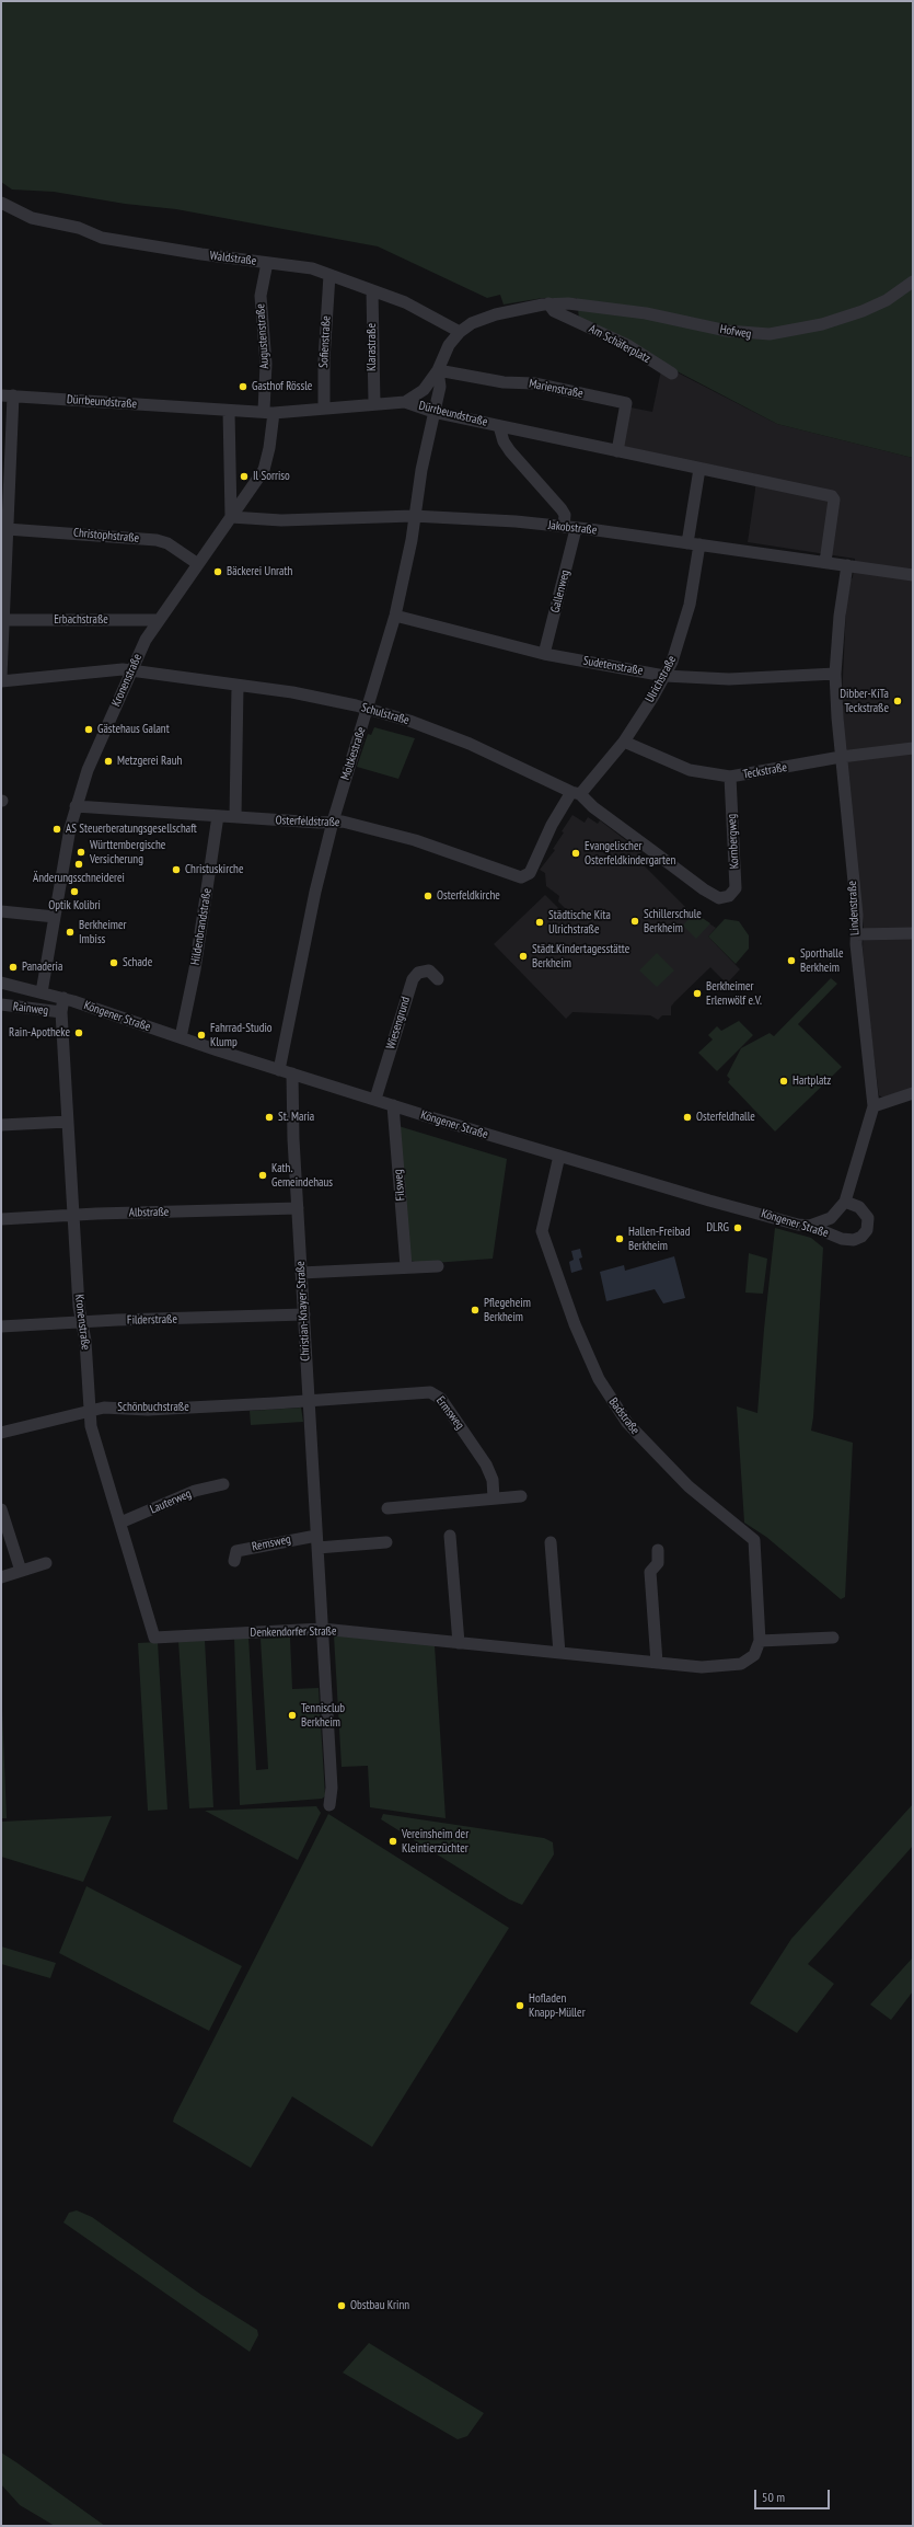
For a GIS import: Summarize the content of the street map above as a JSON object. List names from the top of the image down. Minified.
{"streets":{"street":["Waldstraße","Hofweg","Augustenstraße","Sofienstraße","Am Schäferplatz","Klarastraße","Marienstraße","Dürrbeundstraße","Jakobstraße","Christophstraße","Gallenweg","Erbachstraße","Sudetenstraße","Ulrichstraße","Kronenstraße","Schulstraße","Moltkestraße","Teckstraße","Osterfeldstraße","Kornbergweg","Lindenstraße","Hildenbrandstraße","Rainweg","Köngener Straße","Wiesengrund","Filsweg","Albstraße","Christian-Knayer-Straße","Filderstraße","Schönbuchstraße","Ermsweg","Badstraße","Lauterweg","Remsweg","Denkendorfer Straße"]},"crossings":[["Waldstraße","Augustenstraße"],["Waldstraße","Sofienstraße"],["Waldstraße","Klarastraße"],["Hofweg","Am Schäferplatz"],["Augustenstraße","Dürrbeundstraße"],["Augustenstraße","Jakobstraße"],["Augustenstraße","Kronenstraße"],["Sofienstraße","Dürrbeundstraße"],["Klarastraße","Dürrbeundstraße"],["Marienstraße","Dürrbeundstraße"],["Dürrbeundstraße","Jakobstraße"],["Dürrbeundstraße","Gallenweg"],["Dürrbeundstraße","Ulrichstraße"],["Dürrbeundstraße","Moltkestraße"],["Jakobstraße","Gallenweg"],["Jakobstraße","Ulrichstraße"],["Jakobstraße","Kronenstraße"],["Jakobstraße","Moltkestraße"],["Jakobstraße","Lindenstraße"],["Christophstraße","Kronenstraße"],["Gallenweg","Sudetenstraße"],["Erbachstraße","Kronenstraße"],["Sudetenstraße","Ulrichstraße"],["Sudetenstraße","Moltkestraße"],["Sudetenstraße","Lindenstraße"],["Ulrichstraße","Schulstraße"],["Ulrichstraße","Teckstraße"],["Ulrichstraße","Osterfeldstraße"],["Kronenstraße","Schulstraße"],["Kronenstraße","Osterfeldstraße"],["Kronenstraße","Rainweg"],["Kronenstraße","Köngener Straße"],["Kronenstraße","Albstraße"],["Kronenstraße","Filderstraße"],["Kronenstraße","Schönbuchstraße"],["Kronenstraße","Lauterweg"],["Kronenstraße","Denkendorfer Straße"],["Schulstraße","Moltkestraße"],["Schulstraße","Kornbergweg"],["Moltkestraße","Osterfeldstraße"],["Moltkestraße","Köngener Straße"],["Teckstraße","Kornbergweg"],["Teckstraße","Lindenstraße"],["Osterfeldstraße","Hildenbrandstraße"],["Lindenstraße","Köngener Straße"],["Hildenbrandstraße","Köngener Straße"],["Köngener Straße","Wiesengrund"],["Köngener Straße","Filsweg"],["Köngener Straße","Christian-Knayer-Straße"],["Köngener Straße","Badstraße"],["Albstraße","Christian-Knayer-Straße"],["Christian-Knayer-Straße","Filderstraße"],["Christian-Knayer-Straße","Schönbuchstraße"],["Christian-Knayer-Straße","Ermsweg"],["Christian-Knayer-Straße","Remsweg"],["Christian-Knayer-Straße","Denkendorfer Straße"],["Schönbuchstraße","Ermsweg"],["Badstraße","Denkendorfer Straße"]],"places":["Gasthof Rössle","Il Sorriso","Bäckerei Unrath","Dibber-KiTa Teckstraße","Gästehaus Galant","Metzgerei Rauh","AS Steuerberatungsgesellschaft","Württembergische Versicherung","Evangelischer Osterfeldkindergarten","Änderungsschneiderei","Christuskirche","Optik Kolibri","Osterfeldkirche","Schillerschule Berkheim","Städtische Kita Ulrichstraße","Berkheimer Imbiss","Städt.Kindertagesstätte Berkheim","Sporthalle Berkheim","Schade","Panaderia","Berkheimer Erlenwölf e.V.","Rain-Apotheke","Fahrrad-Studio Klump","Hartplatz","St. Maria","Osterfeldhalle","Kath. Gemeindehaus","DLRG","Hallen-Freibad Berkheim","Pflegeheim Berkheim","Tennisclub Berkheim","Vereinsheim der Kleintierzüchter","Hofladen Knapp-Müller","Obstbau Krinn"],"scale_bar":"50 m"}
